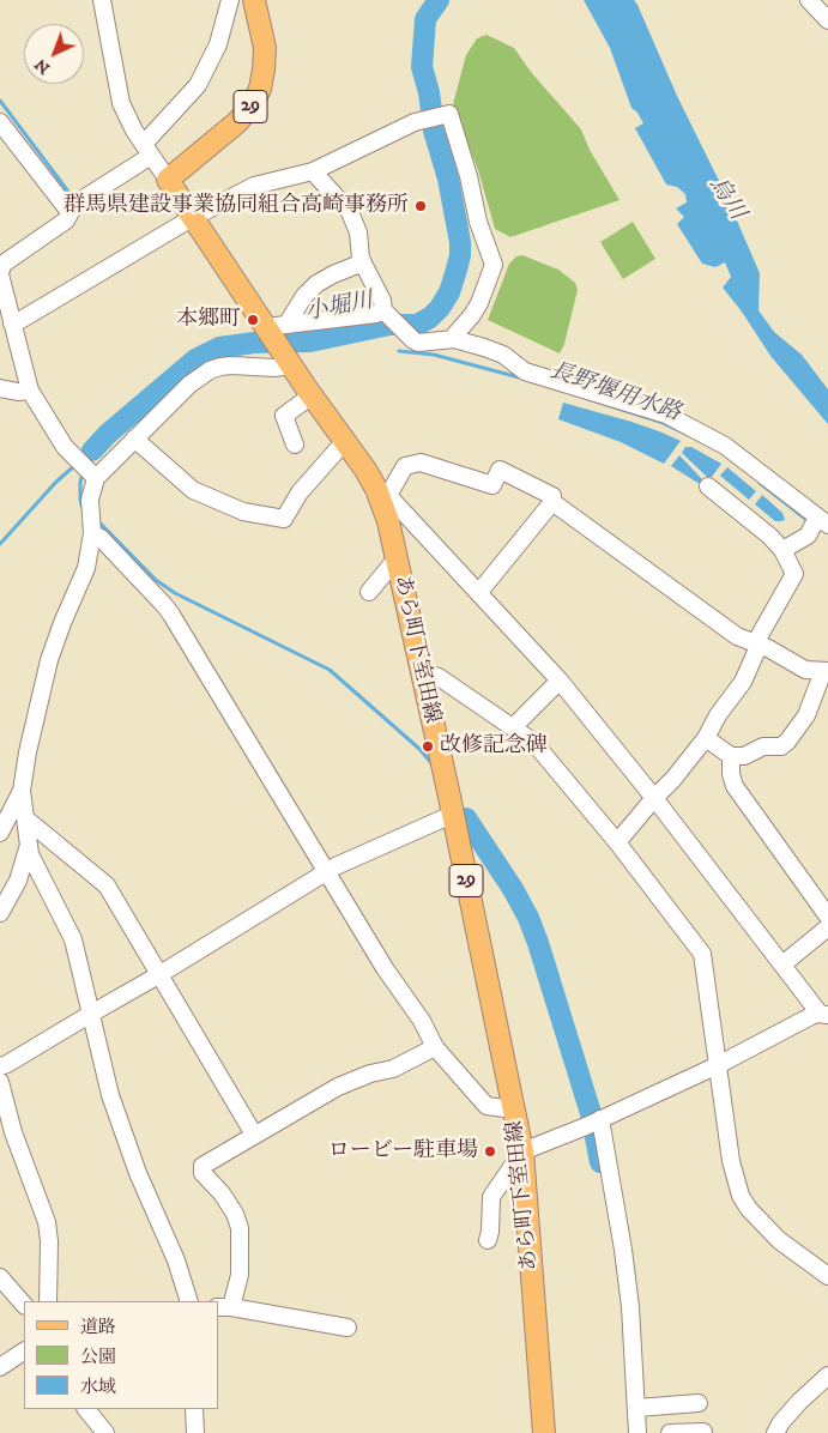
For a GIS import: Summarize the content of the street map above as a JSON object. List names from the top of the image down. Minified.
{"streets":{"main road":["29","あら町下室田線"]},"crossings":[["29","あら町下室田線"]],"water":["烏川","小堀川","長野堰用水路"],"places":["群馬県建設事業協同組合高崎事務所","本郷町","改修記念碑","ロービー駐車場"],"legend":["道路","公園","水域"],"north":"bottom left"}
